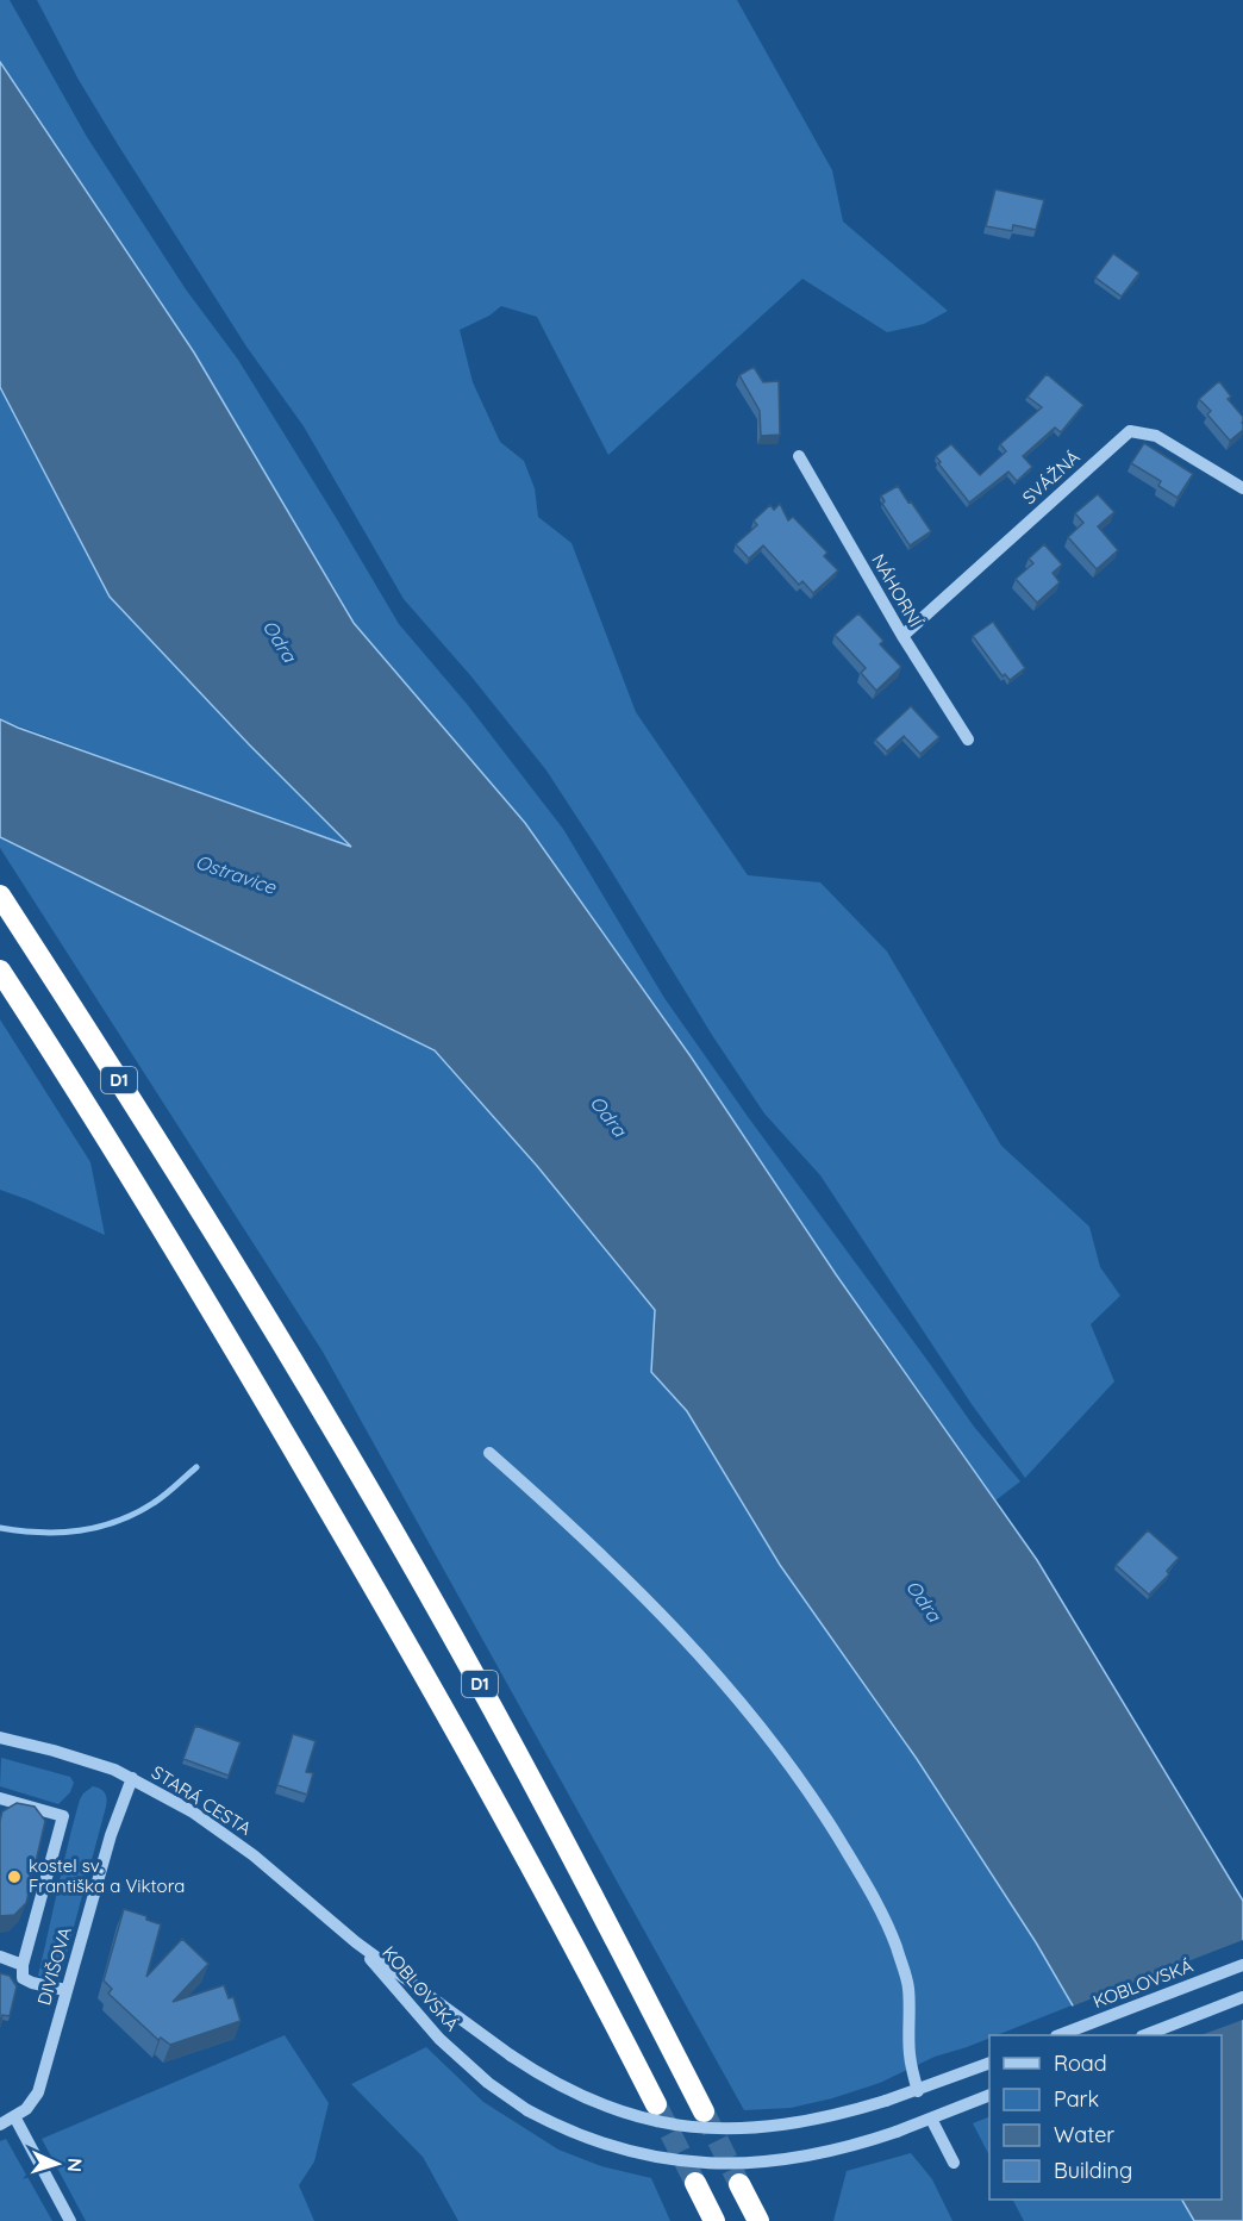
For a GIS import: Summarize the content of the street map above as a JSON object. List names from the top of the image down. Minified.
{"streets":{"highway":["D1"],"street":["SVÁŽNÁ","NÁHORNÍ","STARÁ CESTA","DIVIŠOVA","KOBLOVSKÁ"]},"crossings":[["SVÁŽNÁ","NÁHORNÍ"],["STARÁ CESTA","DIVIŠOVA"],["STARÁ CESTA","KOBLOVSKÁ"]],"water":["Odra","Ostravice"],"places":["kostel sv. Františka a Viktora"],"legend":["Road","Park","Water","Building"],"north":"right"}
